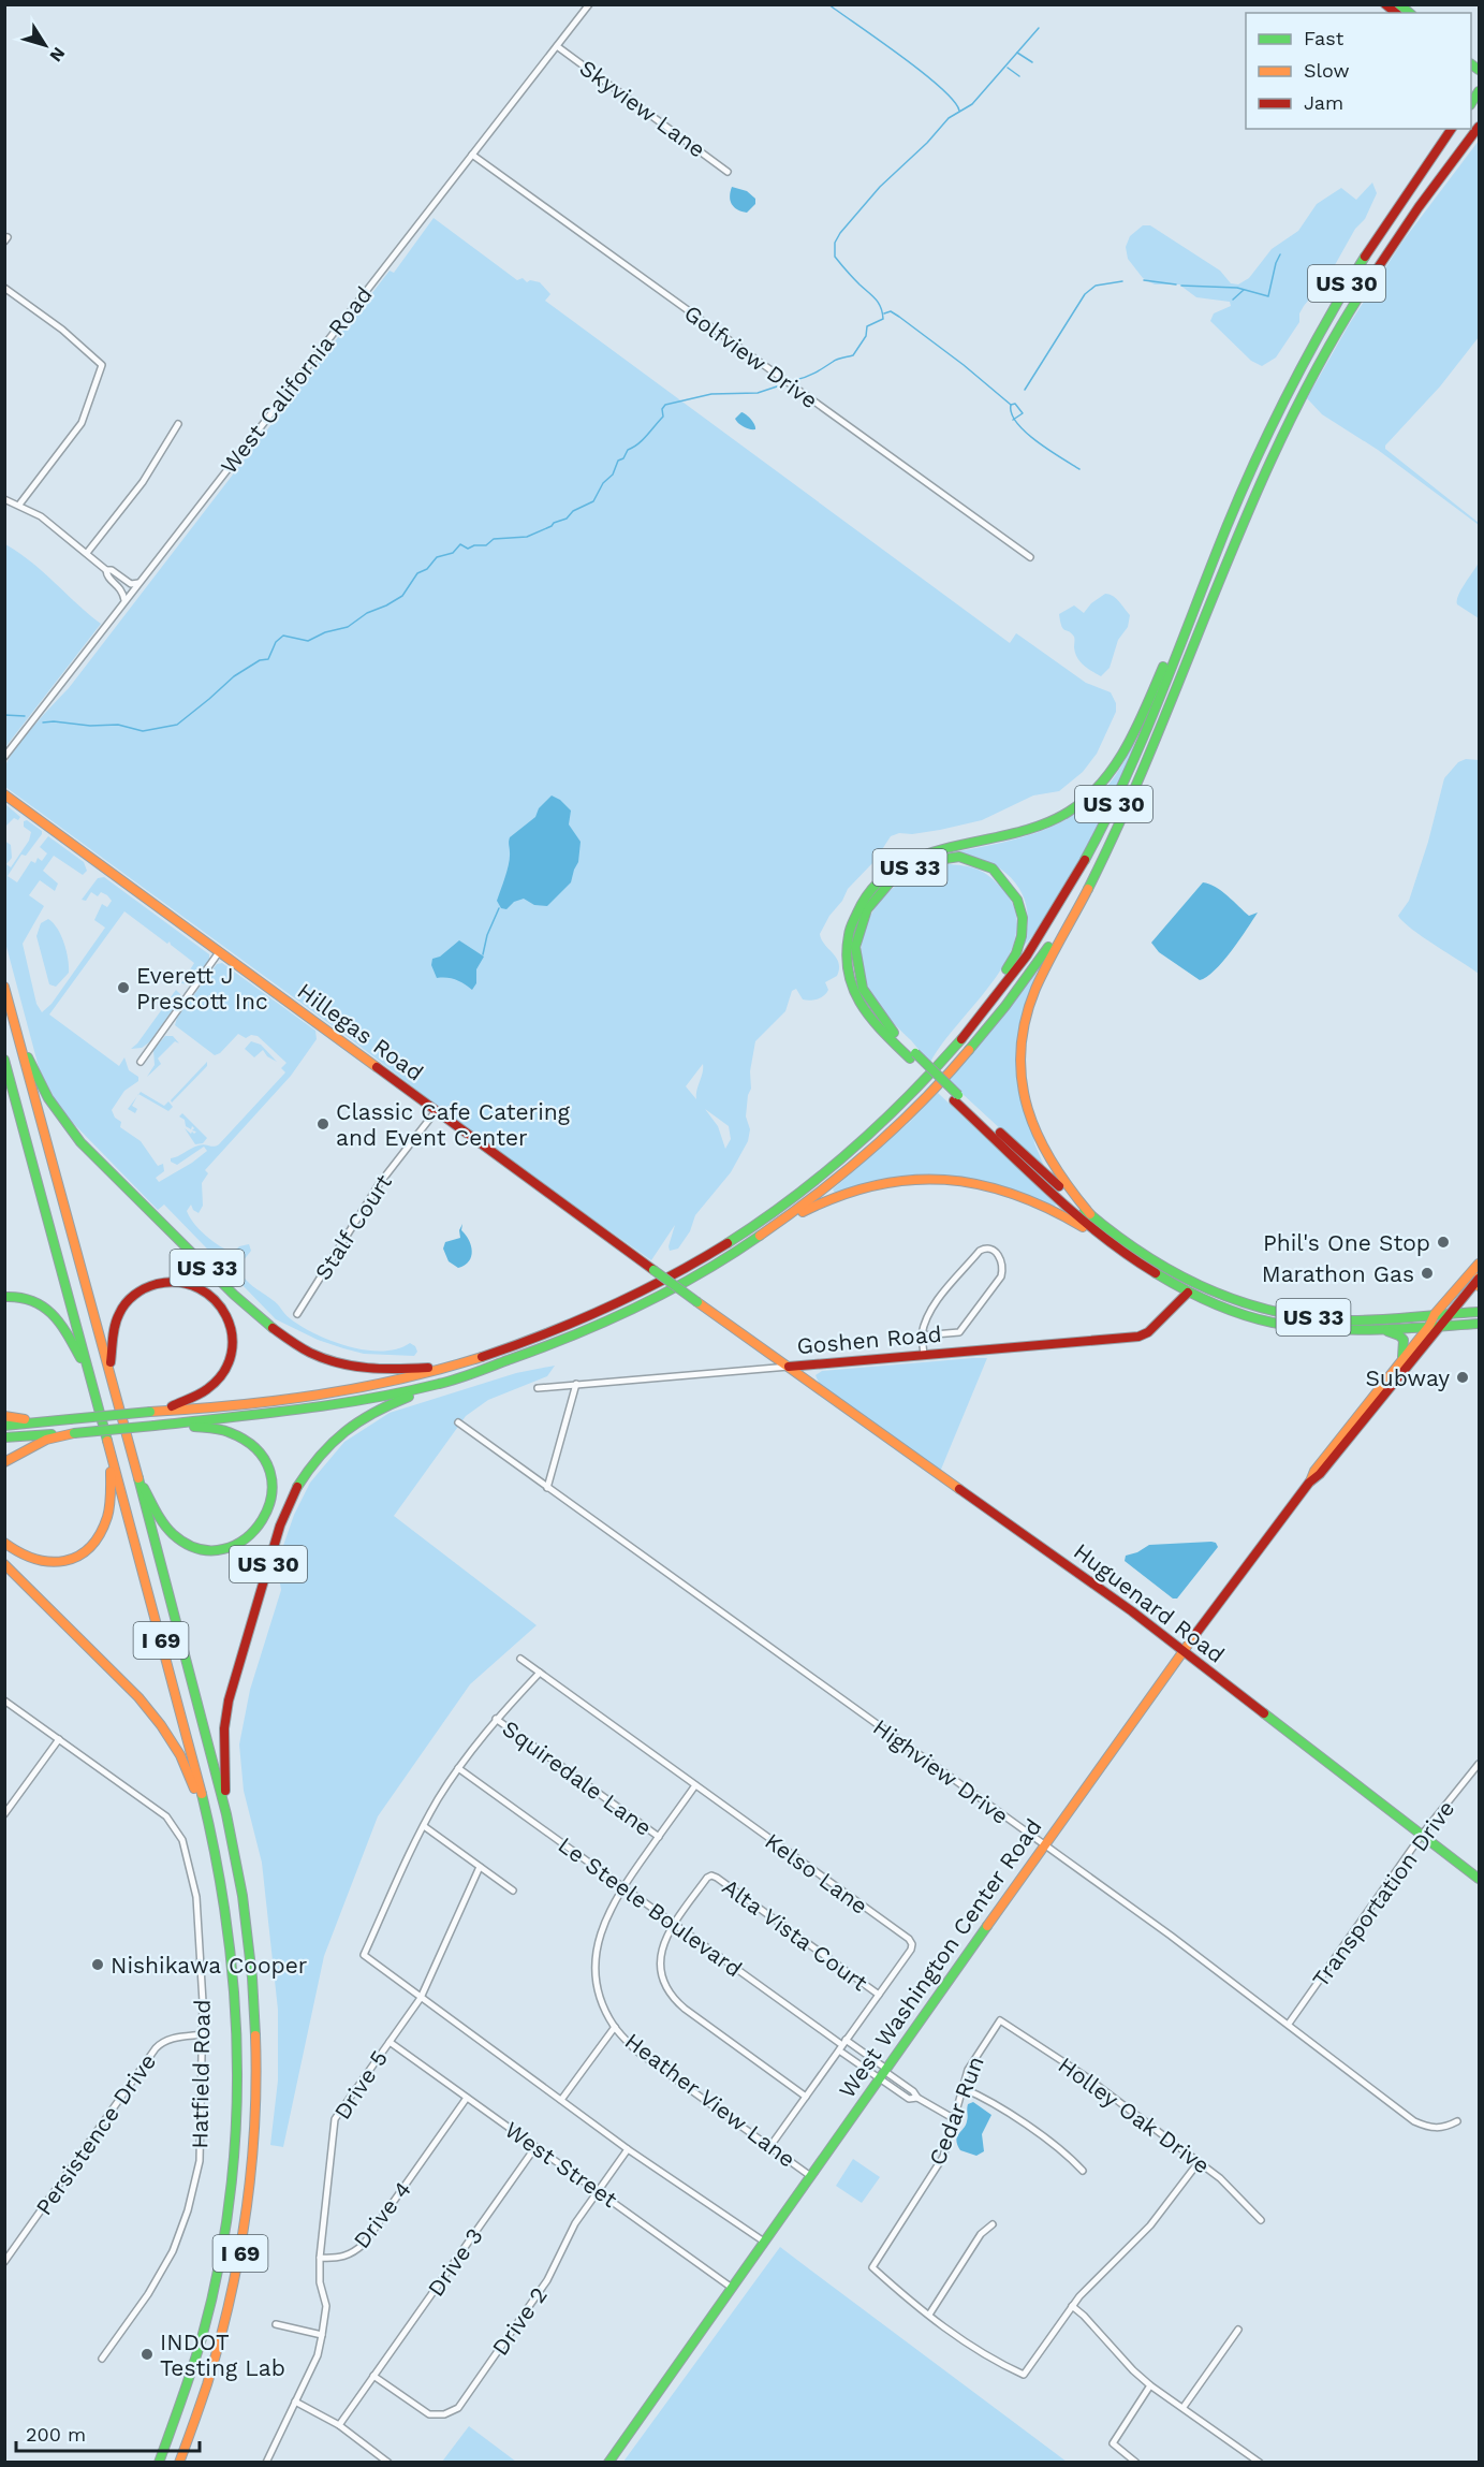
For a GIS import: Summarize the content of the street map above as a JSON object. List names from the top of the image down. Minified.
{"streets":{"main road":["US 30","US 33","Hillegas Road","Goshen Road","Huguenard Road","I 69","West Washington Center Road"],"street":["Skyview Lane","Golfview Drive","West California Road","Stalf Court","Highview Drive","Squiredale Lane","Kelso Lane","Transportation Drive","Le Steele Boulevard","Alta Vista Court","Hatfield Road","Drive 5","Heather View Lane","Cedar Run","Holley Oak Drive","Persistence Drive","West Street","Drive 4","Drive 3","Drive 2"]},"crossings":[["Skyview Lane","West California Road"],["US 30","US 33"],["US 30","I 69"],["Golfview Drive","West California Road"],["US 33","Goshen Road"],["US 33","I 69"],["US 33","West Washington Center Road"],["Hillegas Road","Stalf Court"],["Hillegas Road","Goshen Road"],["Hillegas Road","Huguenard Road"],["Goshen Road","Huguenard Road"],["Huguenard Road","Transportation Drive"],["Huguenard Road","West Washington Center Road"],["Highview Drive","Transportation Drive"],["Highview Drive","West Washington Center Road"],["Squiredale Lane","Heather View Lane"],["Kelso Lane","Le Steele Boulevard"],["Kelso Lane","Alta Vista Court"],["Kelso Lane","Heather View Lane"],["Le Steele Boulevard","Alta Vista Court"],["Le Steele Boulevard","West Washington Center Road"],["Le Steele Boulevard","Heather View Lane"],["West Washington Center Road","Heather View Lane"],["West Washington Center Road","West Street"],["Hatfield Road","Persistence Drive"],["Drive 5","West Street"],["Drive 5","Drive 4"],["Cedar Run","Holley Oak Drive"],["West Street","Drive 4"],["West Street","Drive 3"],["West Street","Drive 2"],["Drive 3","Drive 2"]],"places":["Everett J Prescott Inc","Classic Cafe Catering and Event Center","Phil's One Stop","Marathon Gas","Subway","Nishikawa Cooper","INDOT Testing Lab"],"legend":["Fast","Slow","Jam"],"scale_bar":"200 m","north":"bottom right"}
